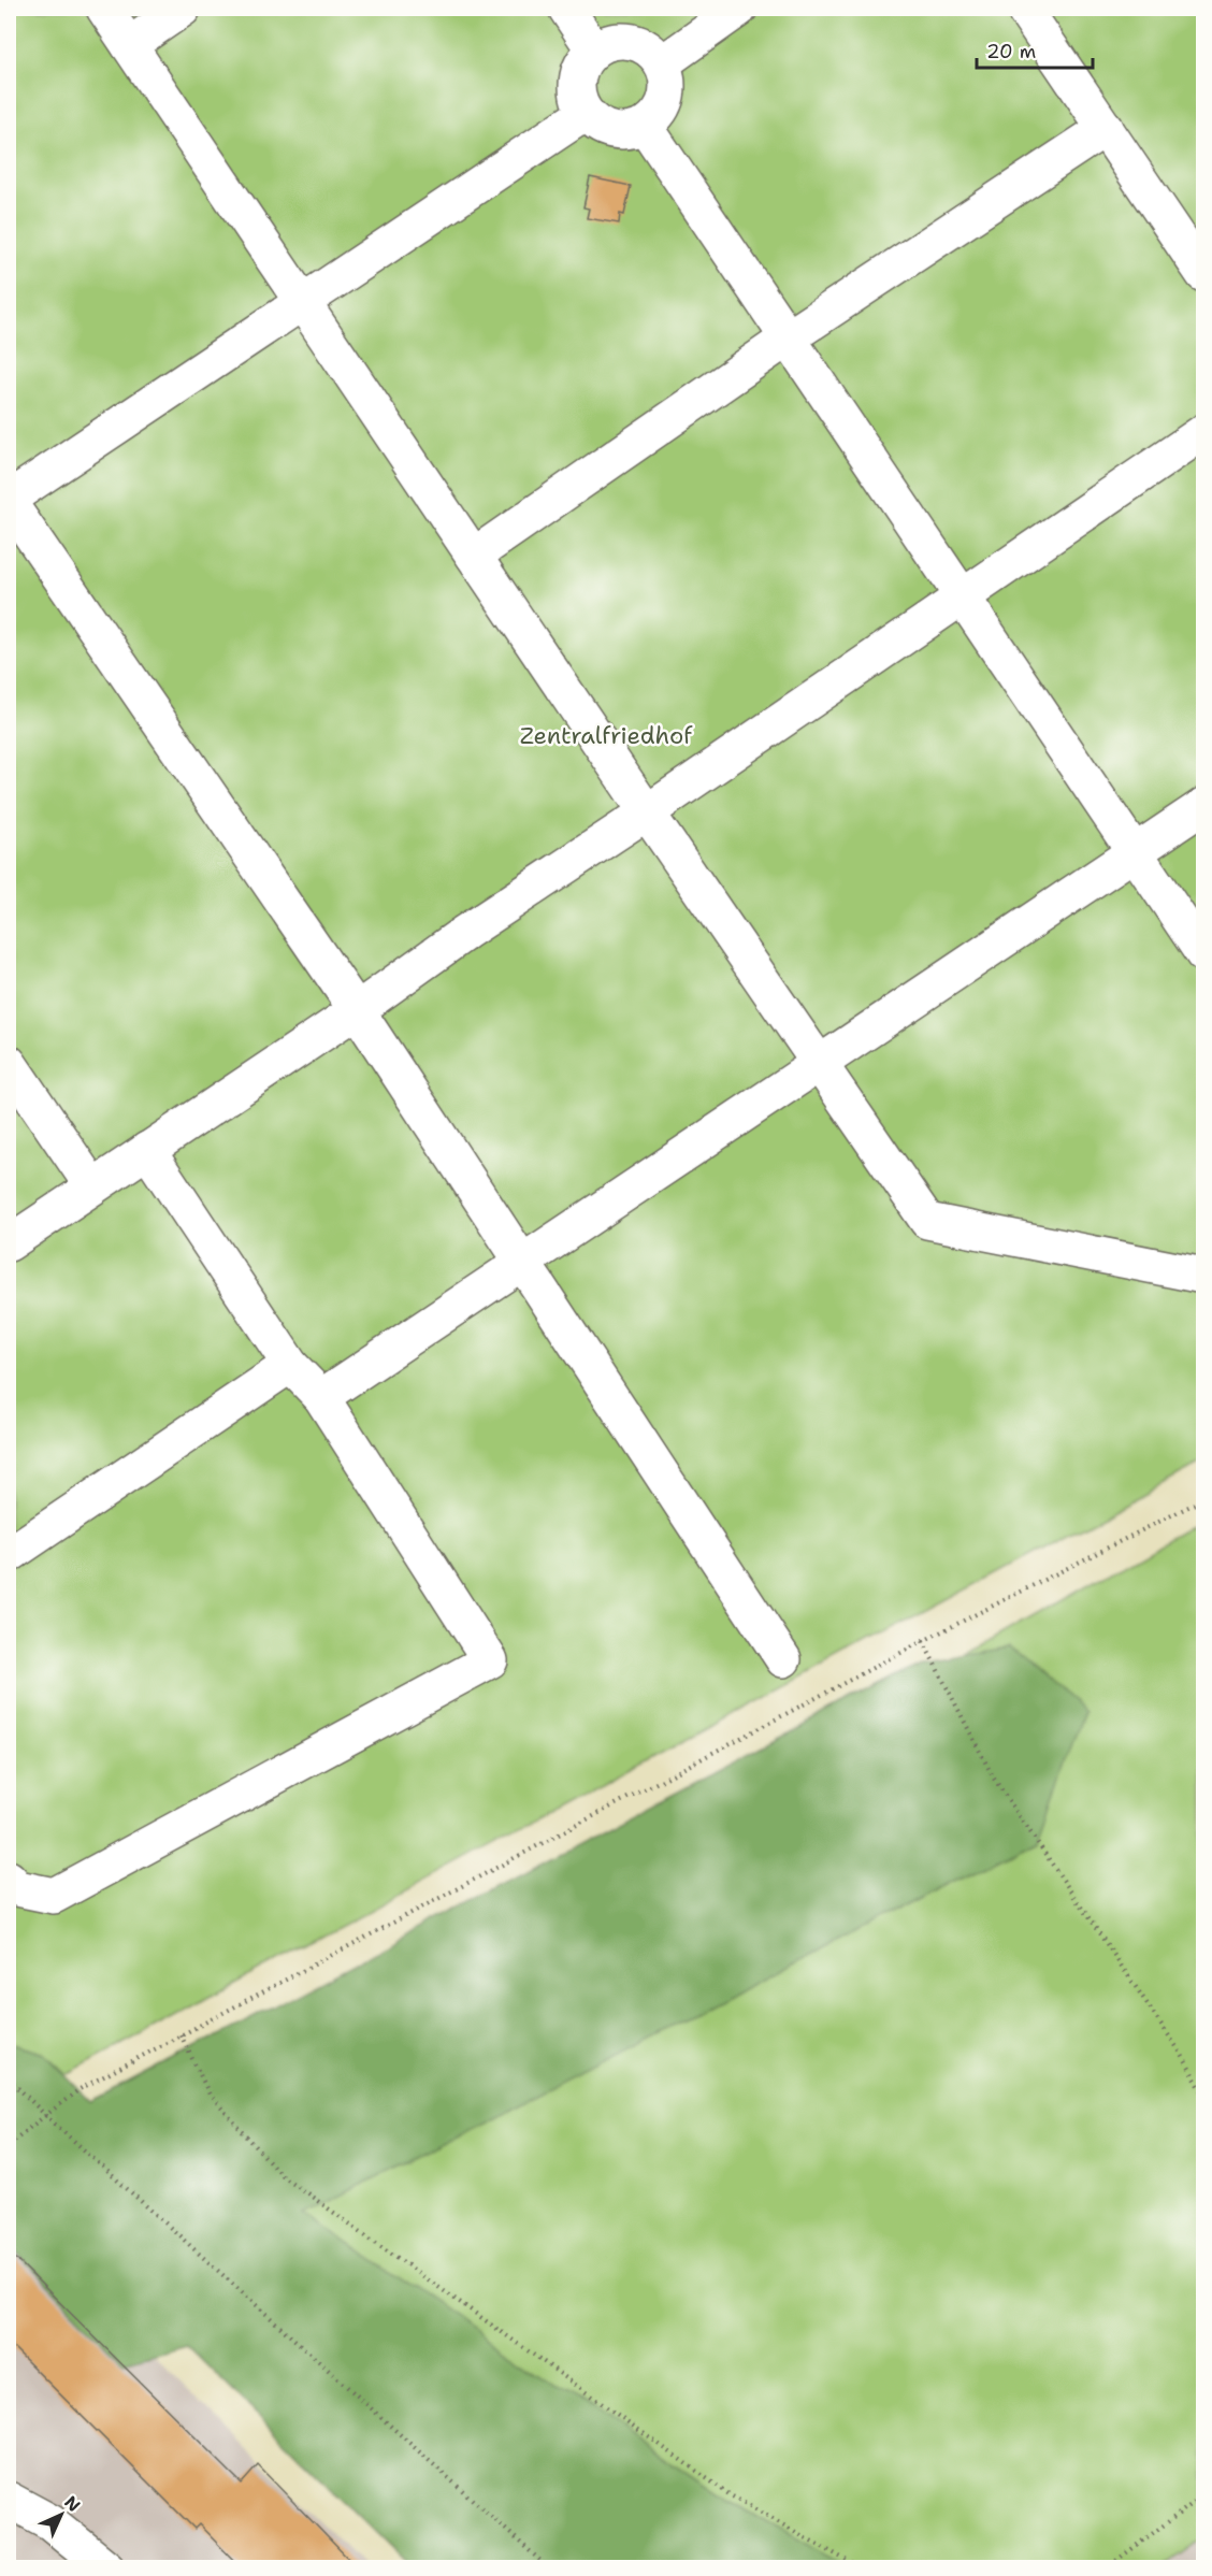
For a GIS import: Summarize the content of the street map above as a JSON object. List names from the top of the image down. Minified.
{"parks":["Zentralfriedhof"],"scale_bar":"20 m","north":"top right"}
